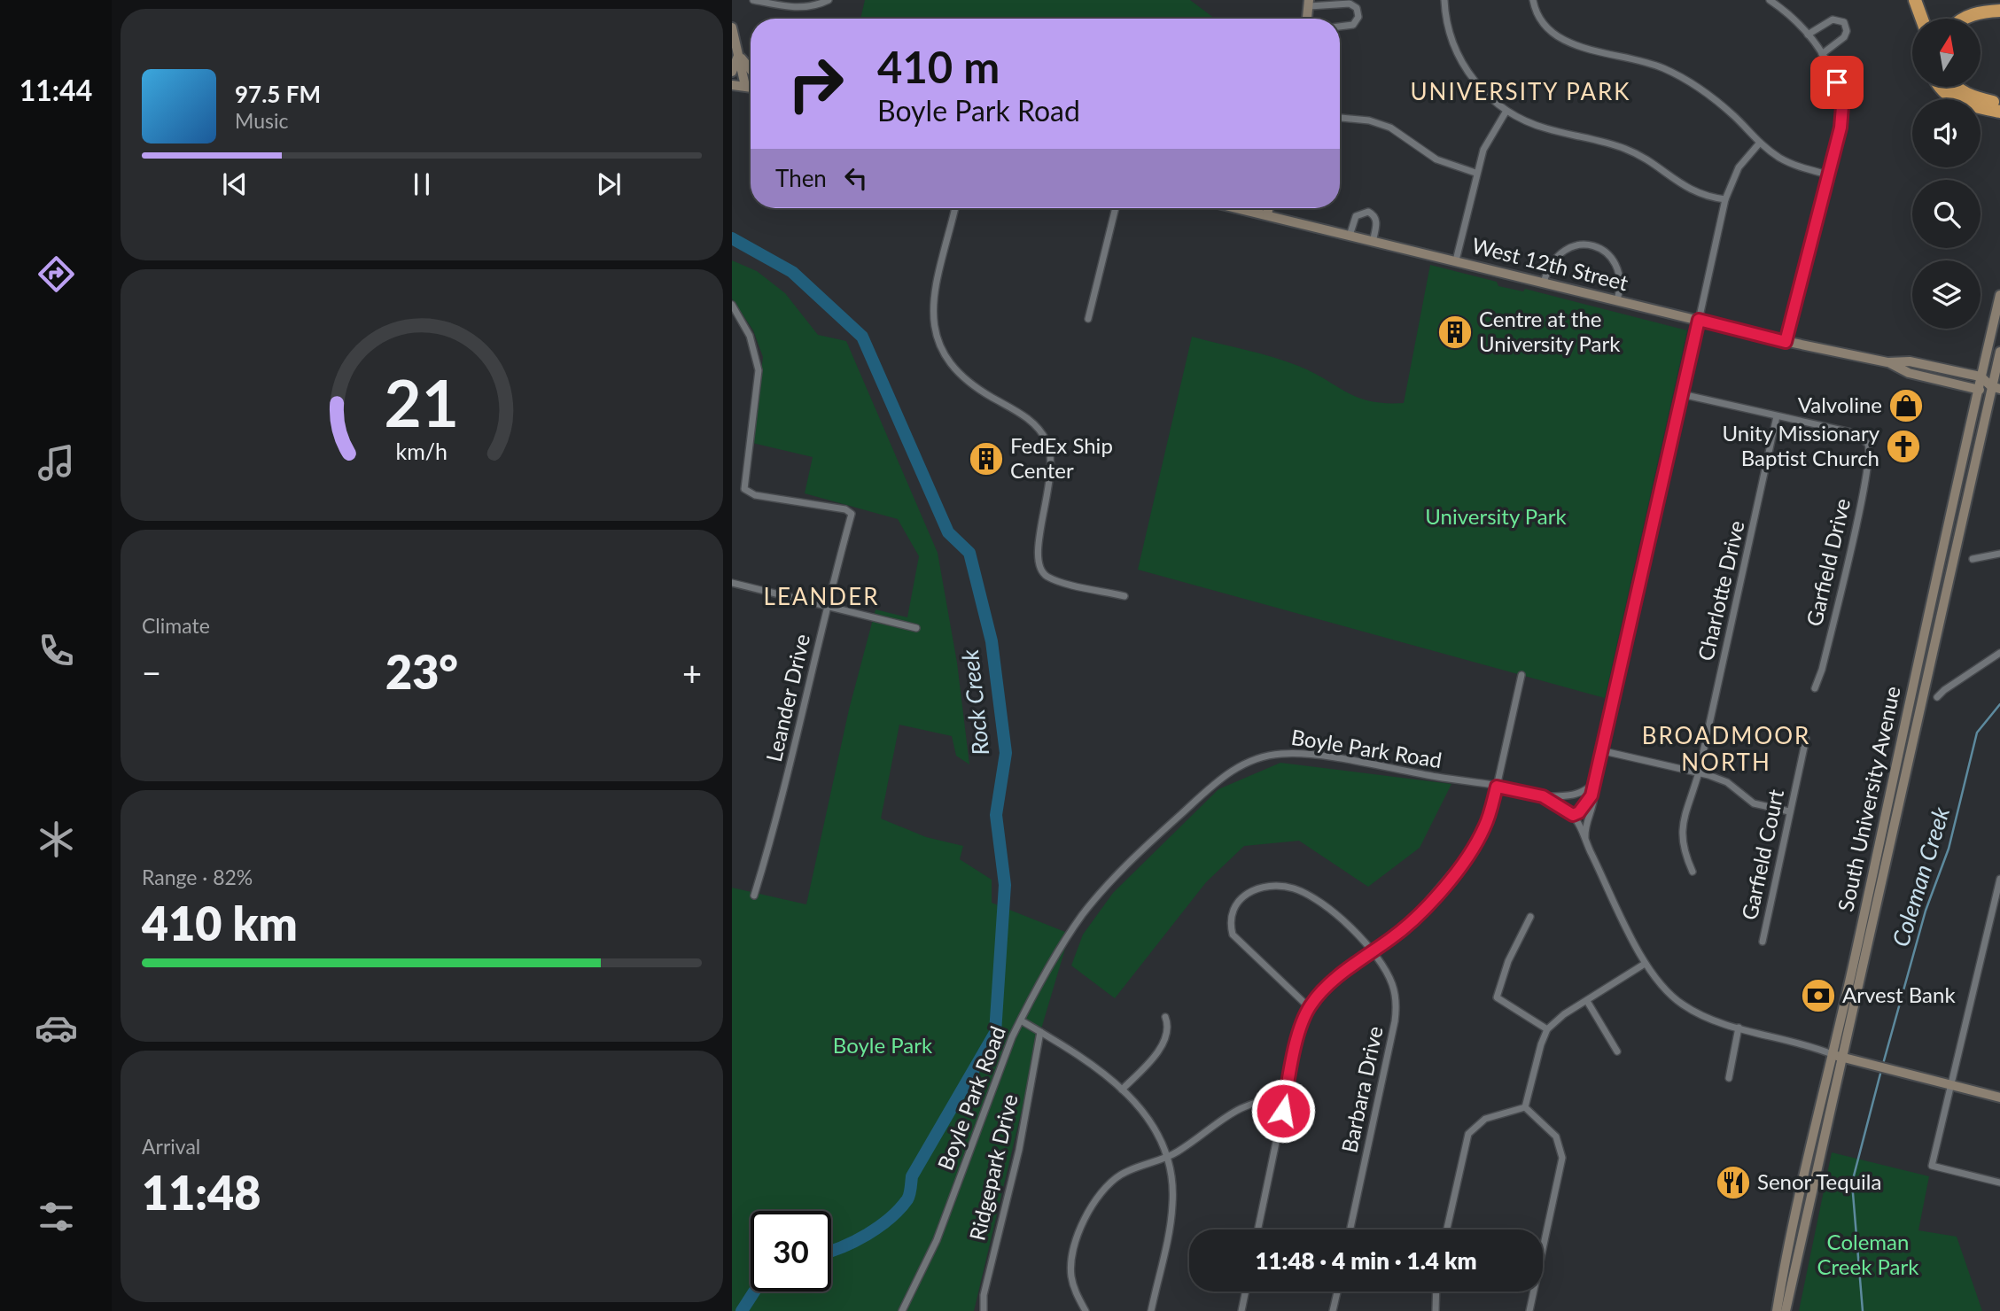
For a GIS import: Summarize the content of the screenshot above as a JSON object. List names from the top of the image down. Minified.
{"streets":{"main road":["West 12th Street","South University Avenue"],"street":["Garfield Drive","Charlotte Drive","Leander Drive","Boyle Park Road","Garfield Court","Barbara Drive","Ridgepark Drive"]},"crossings":[["West 12th Street","South University Avenue"],["Garfield Drive","Charlotte Drive"]],"districts":["UNIVERSITY PARK","LEANDER","BROADMOOR NORTH"],"water":["Rock Creek","Coleman Creek"],"parks":["University Park","Boyle Park","Coleman Creek Park"],"places":{"building":["Centre at the University Park","FedEx Ship Center"],"shop":["Valvoline"],"church":["Unity Missionary Baptist Church"],"bank":["Arvest Bank"],"restaurant":["Senor Tequila"]},"north":"top","page":{"tabs":"11:44","turn":["410 m","Boyle Park Road"],"song":["97.5 FM","Music"],"then":"Then","tile":["Climate",["Range · 82%","410 km"],["Arrival","11:48"]],"heat":["−","23°","+"],"limit":"30","trip":"11:48 · 4 min · 1.4 km","gauge":["21","km/h"]}}
